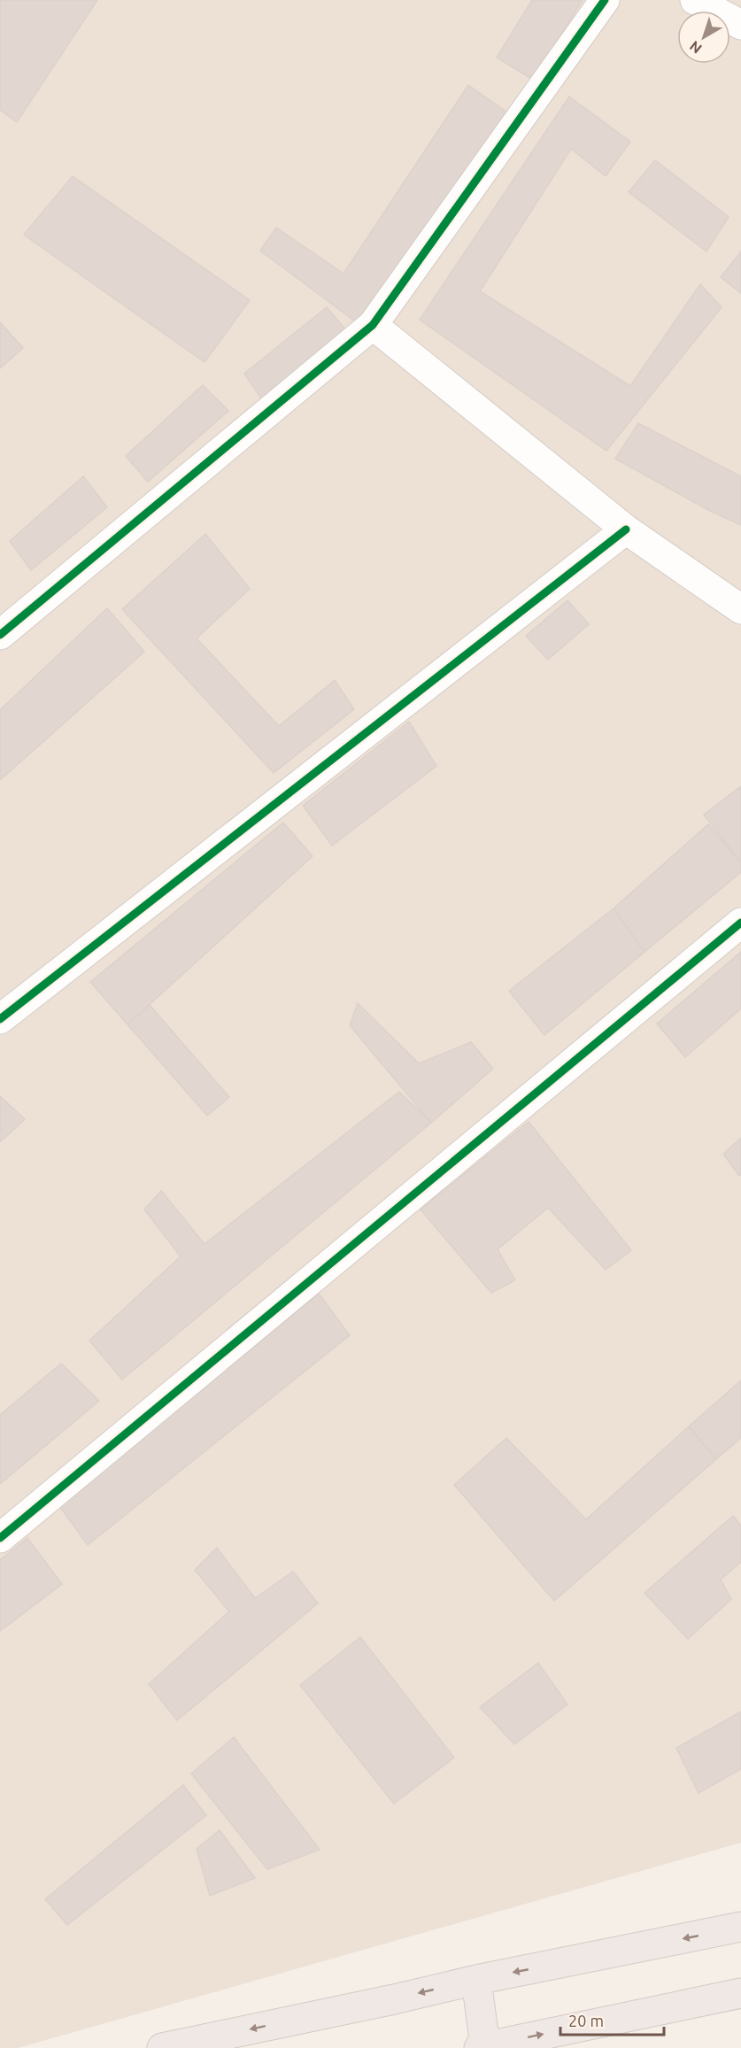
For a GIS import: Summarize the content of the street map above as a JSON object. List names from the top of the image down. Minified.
{"scale_bar":"20 m","north":"bottom left"}
